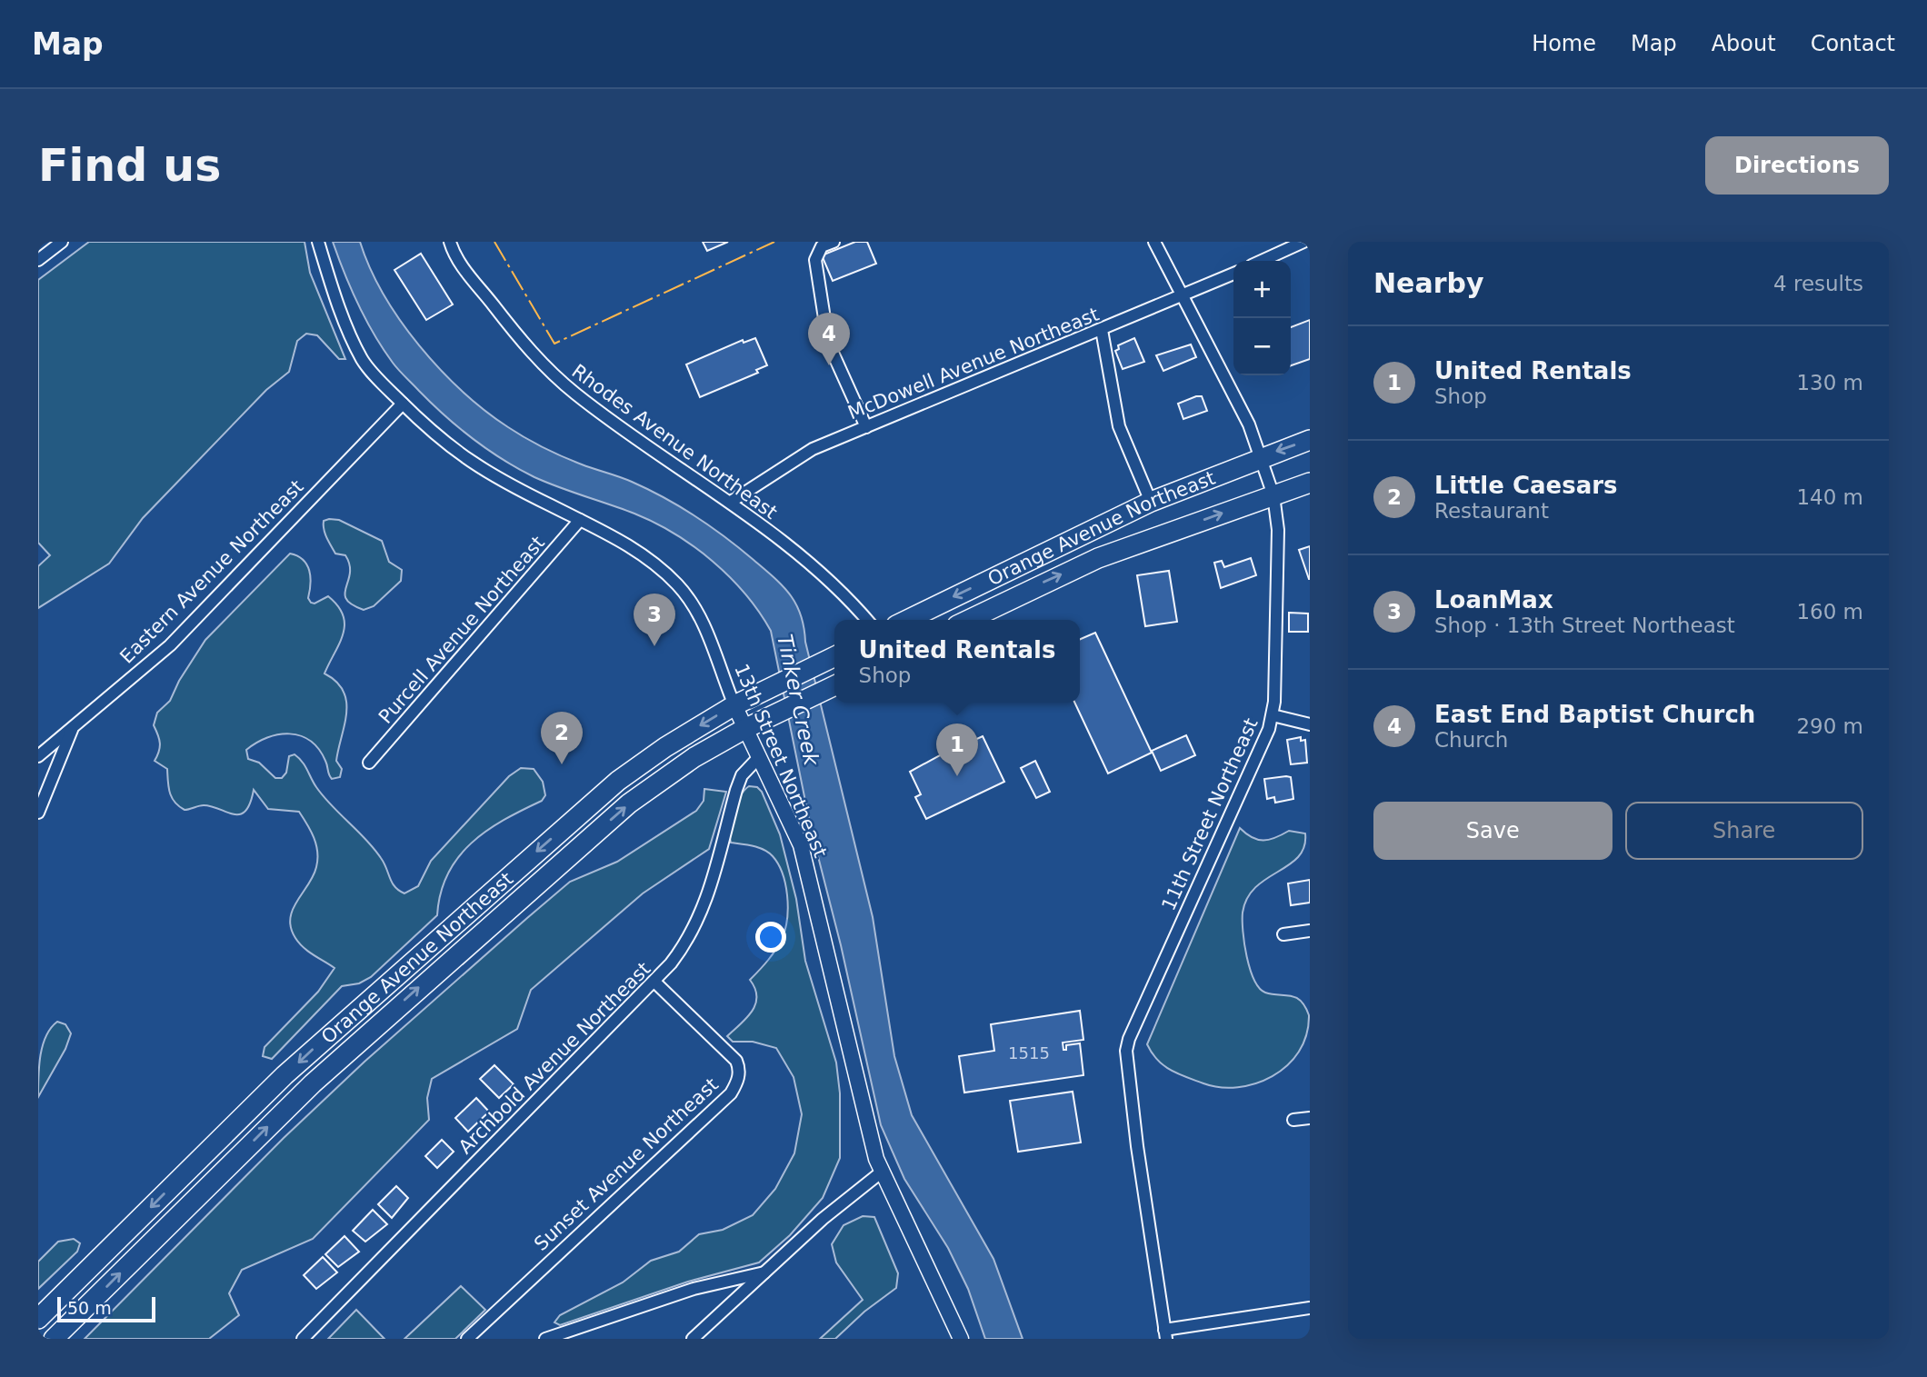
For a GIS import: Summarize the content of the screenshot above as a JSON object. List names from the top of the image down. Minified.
{"streets":{"highway":["Orange Avenue Northeast"],"street":["McDowell Avenue Northeast","Rhodes Avenue Northeast","Eastern Avenue Northeast","Purcell Avenue Northeast","13th Street Northeast","11th Street Northeast","Archbold Avenue Northeast","Sunset Avenue Northeast"]},"crossings":[["McDowell Avenue Northeast","Rhodes Avenue Northeast"],["McDowell Avenue Northeast","11th Street Northeast"],["Orange Avenue Northeast","13th Street Northeast"],["Orange Avenue Northeast","11th Street Northeast"],["Eastern Avenue Northeast","13th Street Northeast"],["Purcell Avenue Northeast","13th Street Northeast"],["13th Street Northeast","Archbold Avenue Northeast"],["Archbold Avenue Northeast","Sunset Avenue Northeast"]],"water":["Tinker Creek"],"house_numbers":["1515"],"scale_bar":"50 m","page":{"header":"Map","nav":["Home","Map","About","Contact"],"buttons":["Directions",["Save","Share"]],"title":"Find us","heading":["Nearby","4 results"],"map_buttons":["+","−"],"pins":["4","3","2","1"],"list":[{"mark":"1","name":"United Rentals","note":"Shop","value":"130 m"},{"mark":"2","name":"Little Caesars","note":"Restaurant","value":"140 m"},{"mark":"3","name":"LoanMax","note":"Shop · 13th Street Northeast","value":"160 m"},{"mark":"4","name":"East End Baptist Church","note":"Church","value":"290 m"}],"popup":["United Rentals","Shop"],"scale":"50 m"}}
